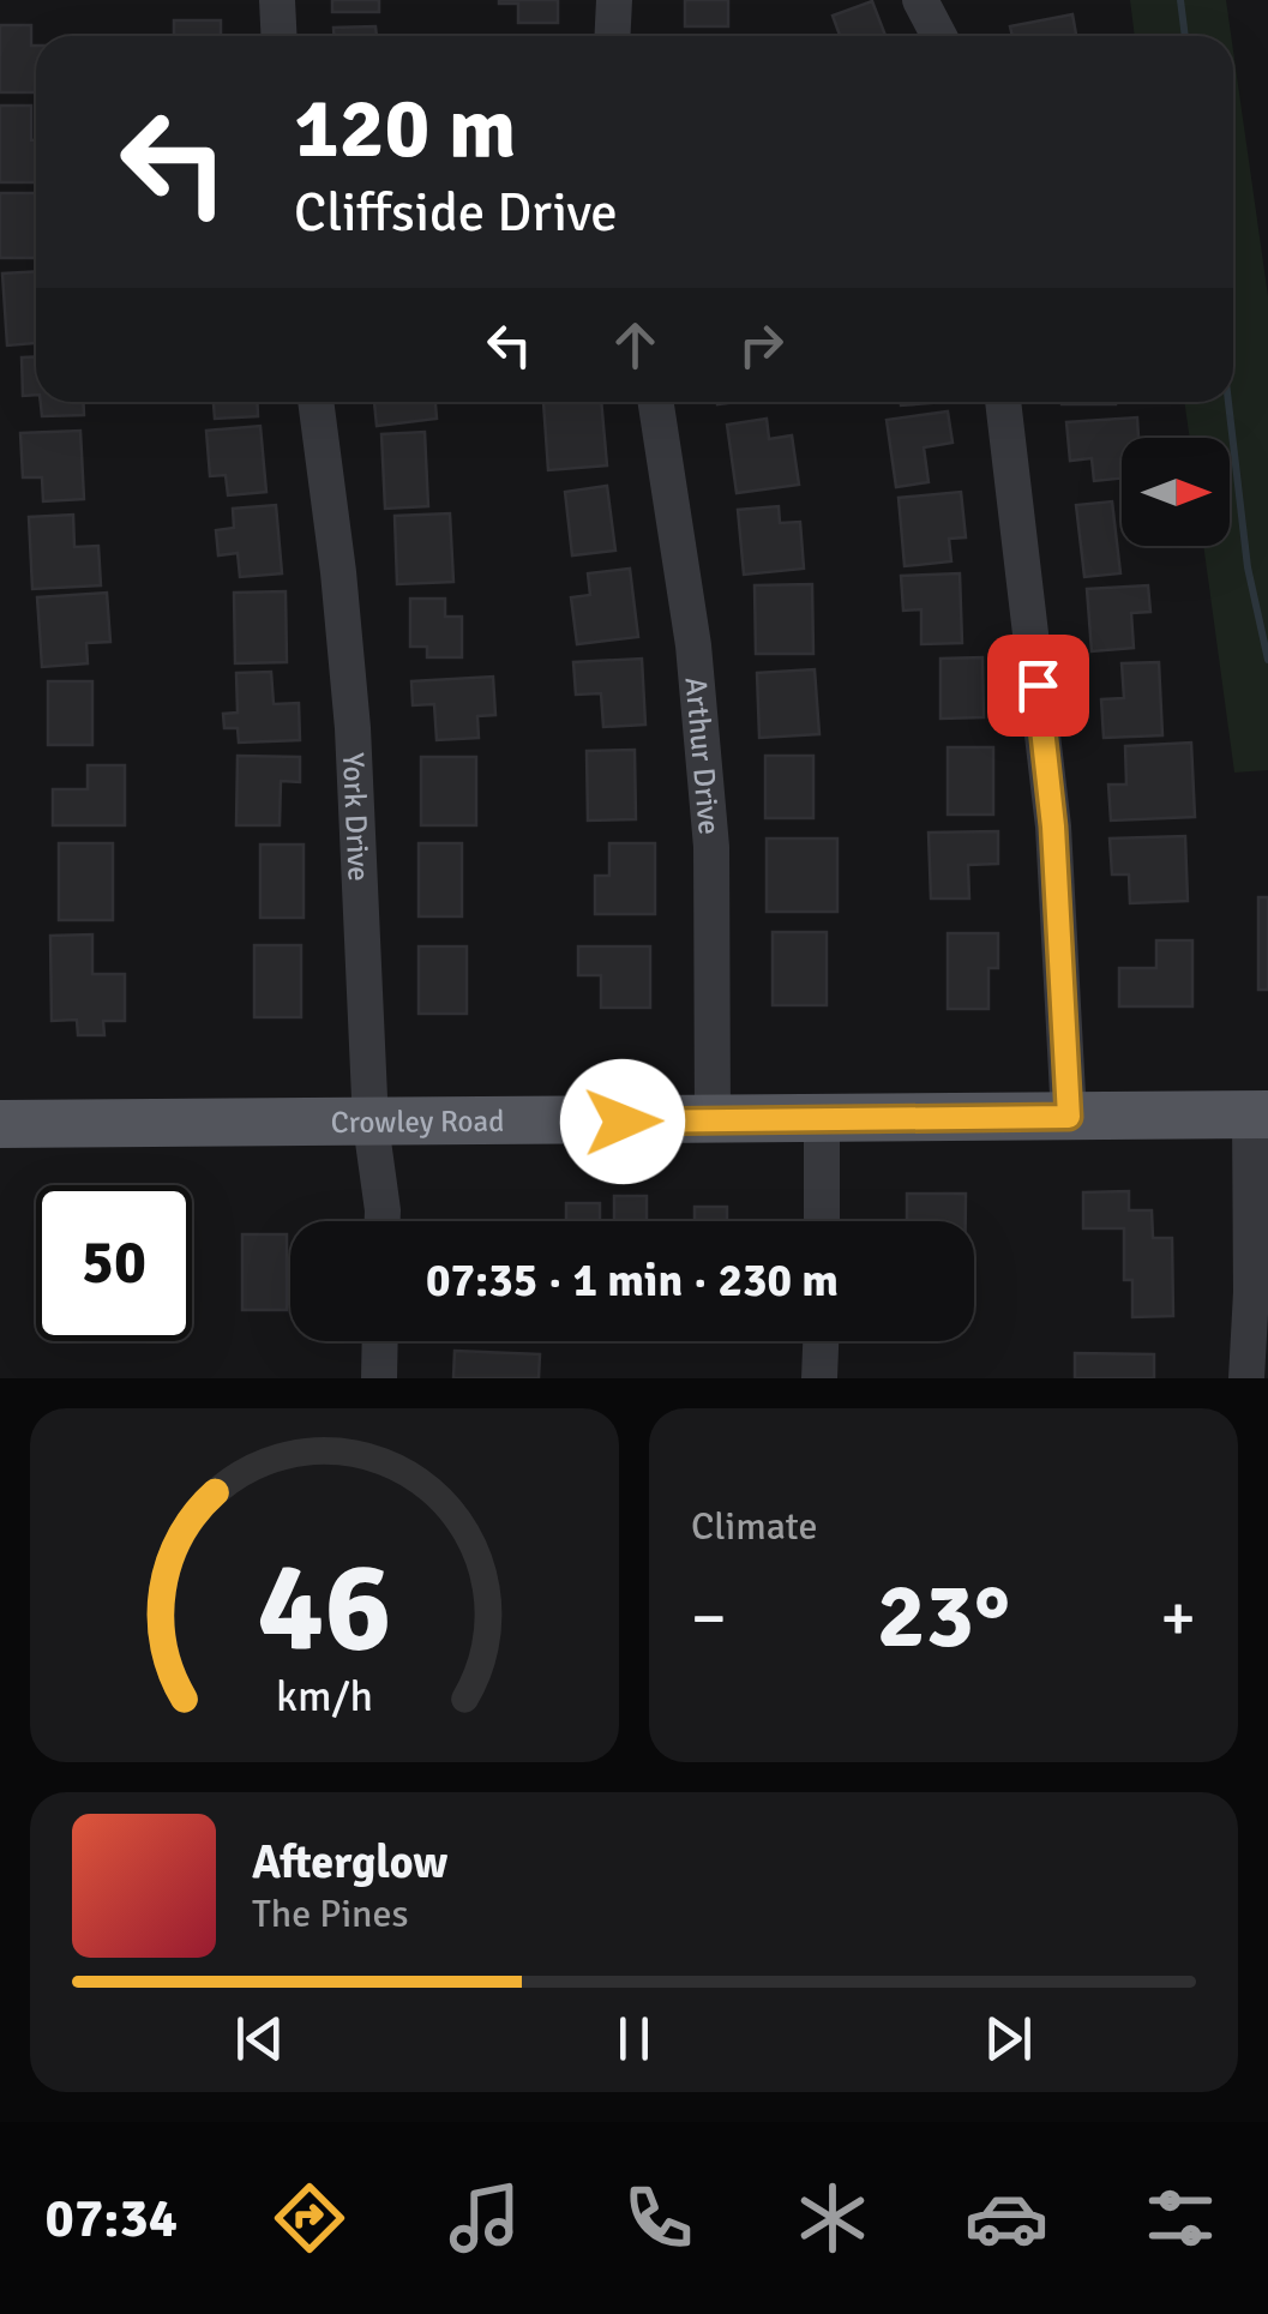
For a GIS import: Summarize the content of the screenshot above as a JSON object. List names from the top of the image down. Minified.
{"streets":{"main road":["Crowley Road"],"street":["Arthur Drive","York Drive"]},"crossings":[["Arthur Drive","Crowley Road"],["York Drive","Crowley Road"]],"north":"right","page":{"turn":["120 m","Cliffside Drive"],"limit":"50","trip":"07:35 · 1 min · 230 m","tile":"Climate","heat":["−","23°","+"],"song":["Afterglow","The Pines"],"tabs":"07:34","gauge":["46","km/h"]}}
